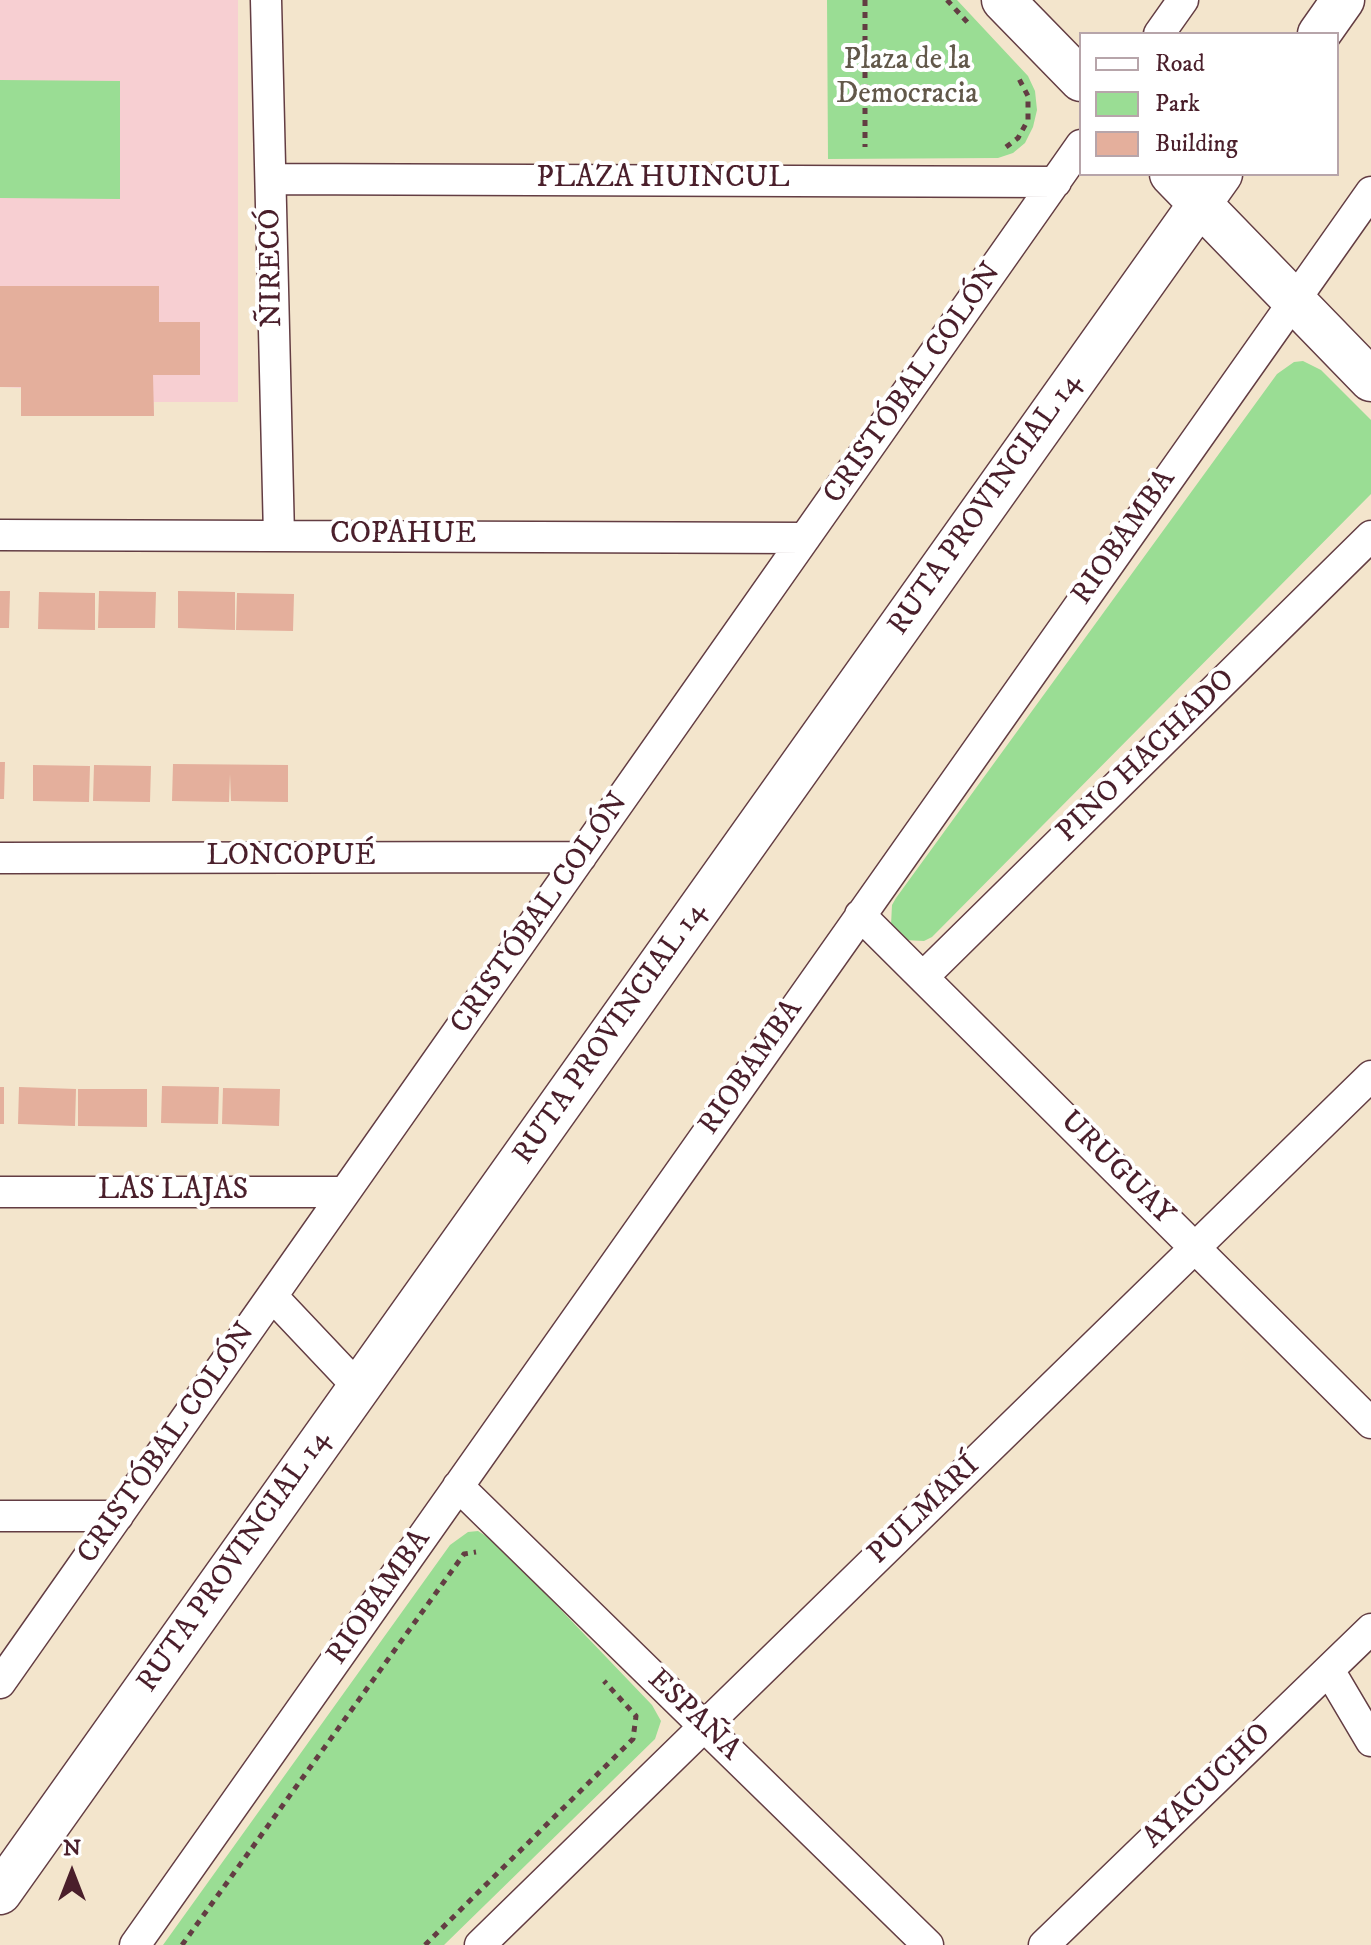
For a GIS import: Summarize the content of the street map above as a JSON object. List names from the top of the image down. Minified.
{"streets":{"main road":["RUTA PROVINCIAL 14"],"street":["PLAZA HUINCUL","ÑIRECÓ","CRISTÓBAL COLÓN","COPAHUE","RIOBAMBA","PINO HACHADO","LONCOPUÉ","URUGUAY","LAS LAJAS","PULMARÍ","ESPAÑA","AYACUCHO"]},"crossings":[["PLAZA HUINCUL","ÑIRECÓ"],["PLAZA HUINCUL","CRISTÓBAL COLÓN"],["ÑIRECÓ","COPAHUE"],["CRISTÓBAL COLÓN","COPAHUE"],["CRISTÓBAL COLÓN","LONCOPUÉ"],["CRISTÓBAL COLÓN","LAS LAJAS"],["RIOBAMBA","URUGUAY"],["RIOBAMBA","ESPAÑA"],["PINO HACHADO","URUGUAY"],["URUGUAY","PULMARÍ"],["PULMARÍ","ESPAÑA"]],"parks":["Plaza de la Democracia"],"legend":["Road","Park","Building"],"north":"top"}
